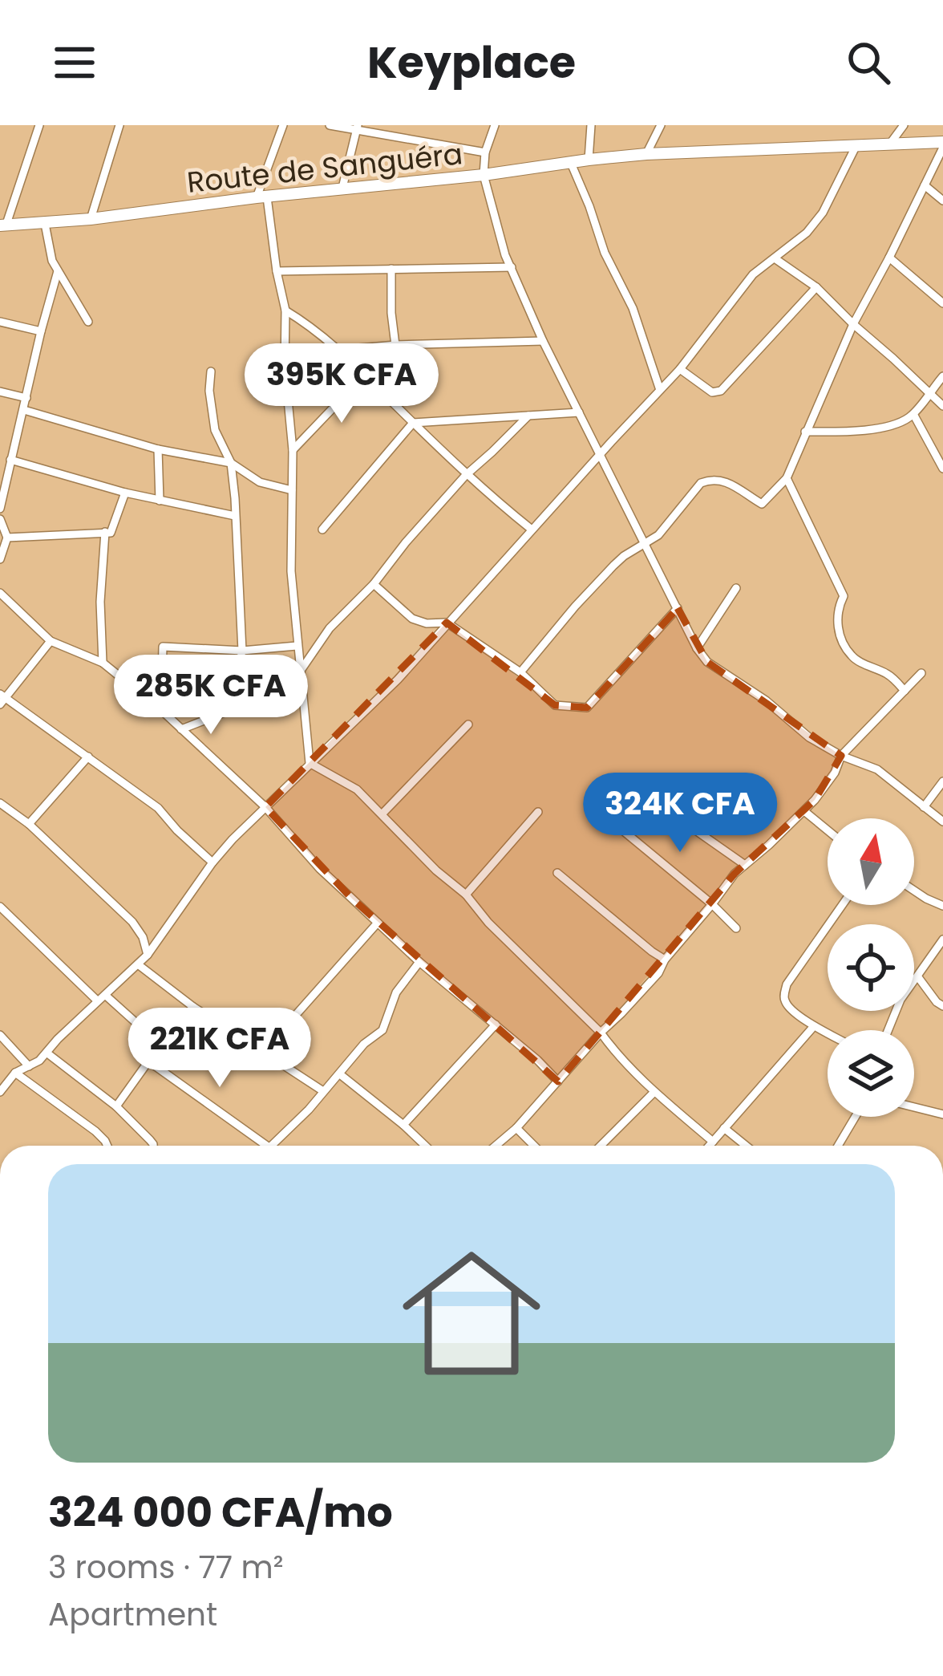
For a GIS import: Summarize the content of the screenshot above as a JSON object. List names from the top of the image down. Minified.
{"streets":{"street":["Route de Sanguéra"]},"north":"top","page":{"header":"Keyplace","price":["395K CFA","285K CFA","324K CFA","221K CFA"],"list":[{"name":"324 000 CFA/mo","note":"3 rooms · 77 m² · Apartment"}]}}
